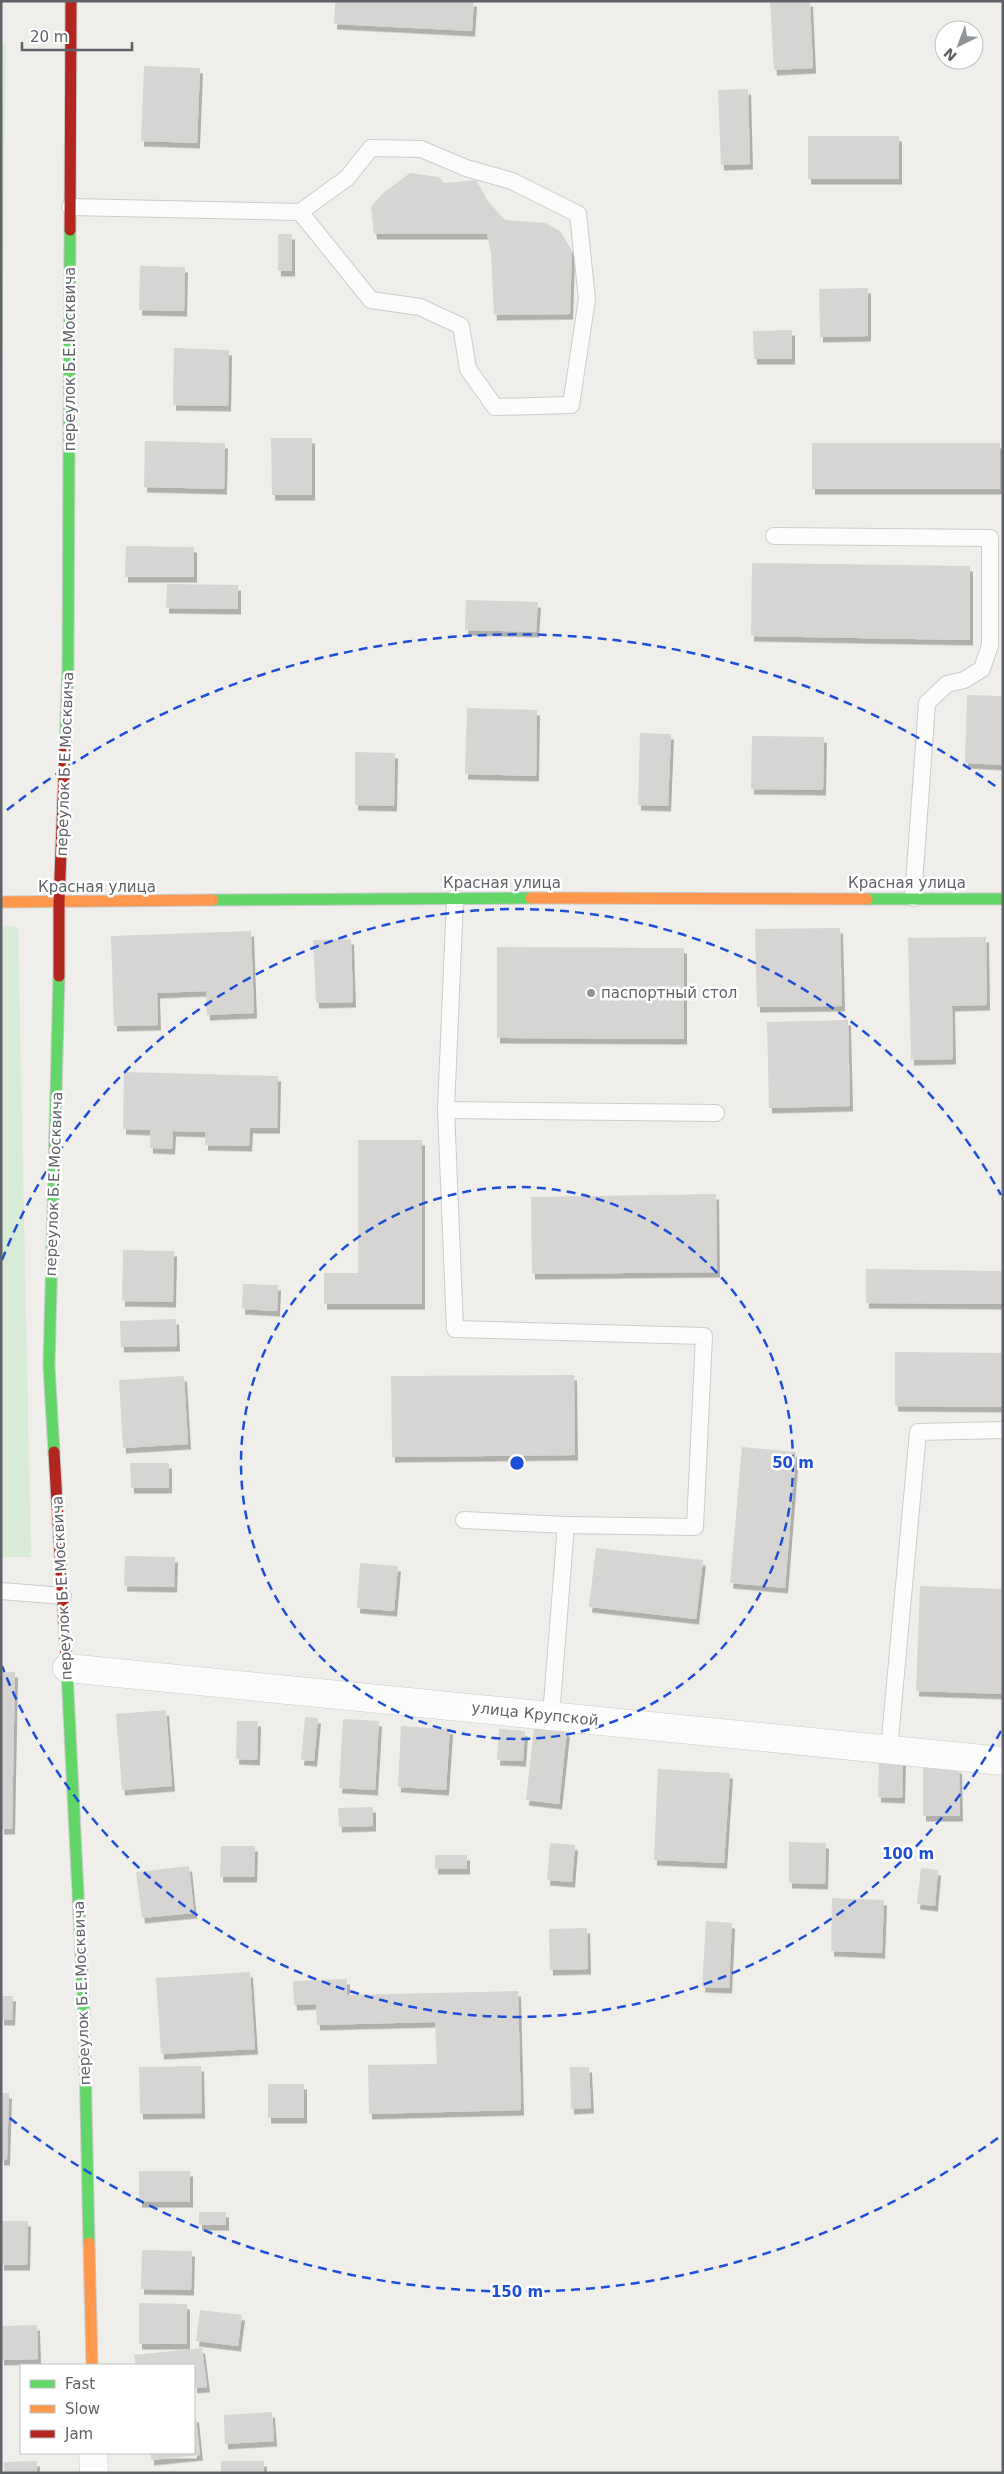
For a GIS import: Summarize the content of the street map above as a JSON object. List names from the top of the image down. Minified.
{"streets":{"street":["переулок Б.Е.Москвича","Красная улица","улица Крупской"]},"crossings":[["переулок Б.Е.Москвича","Красная улица"],["переулок Б.Е.Москвича","улица Крупской"]],"places":["паспортный стол"],"legend":["Fast","Slow","Jam"],"scale_bar":"20 m","north":"bottom left","rings":["50 m","100 m","150 m"]}
